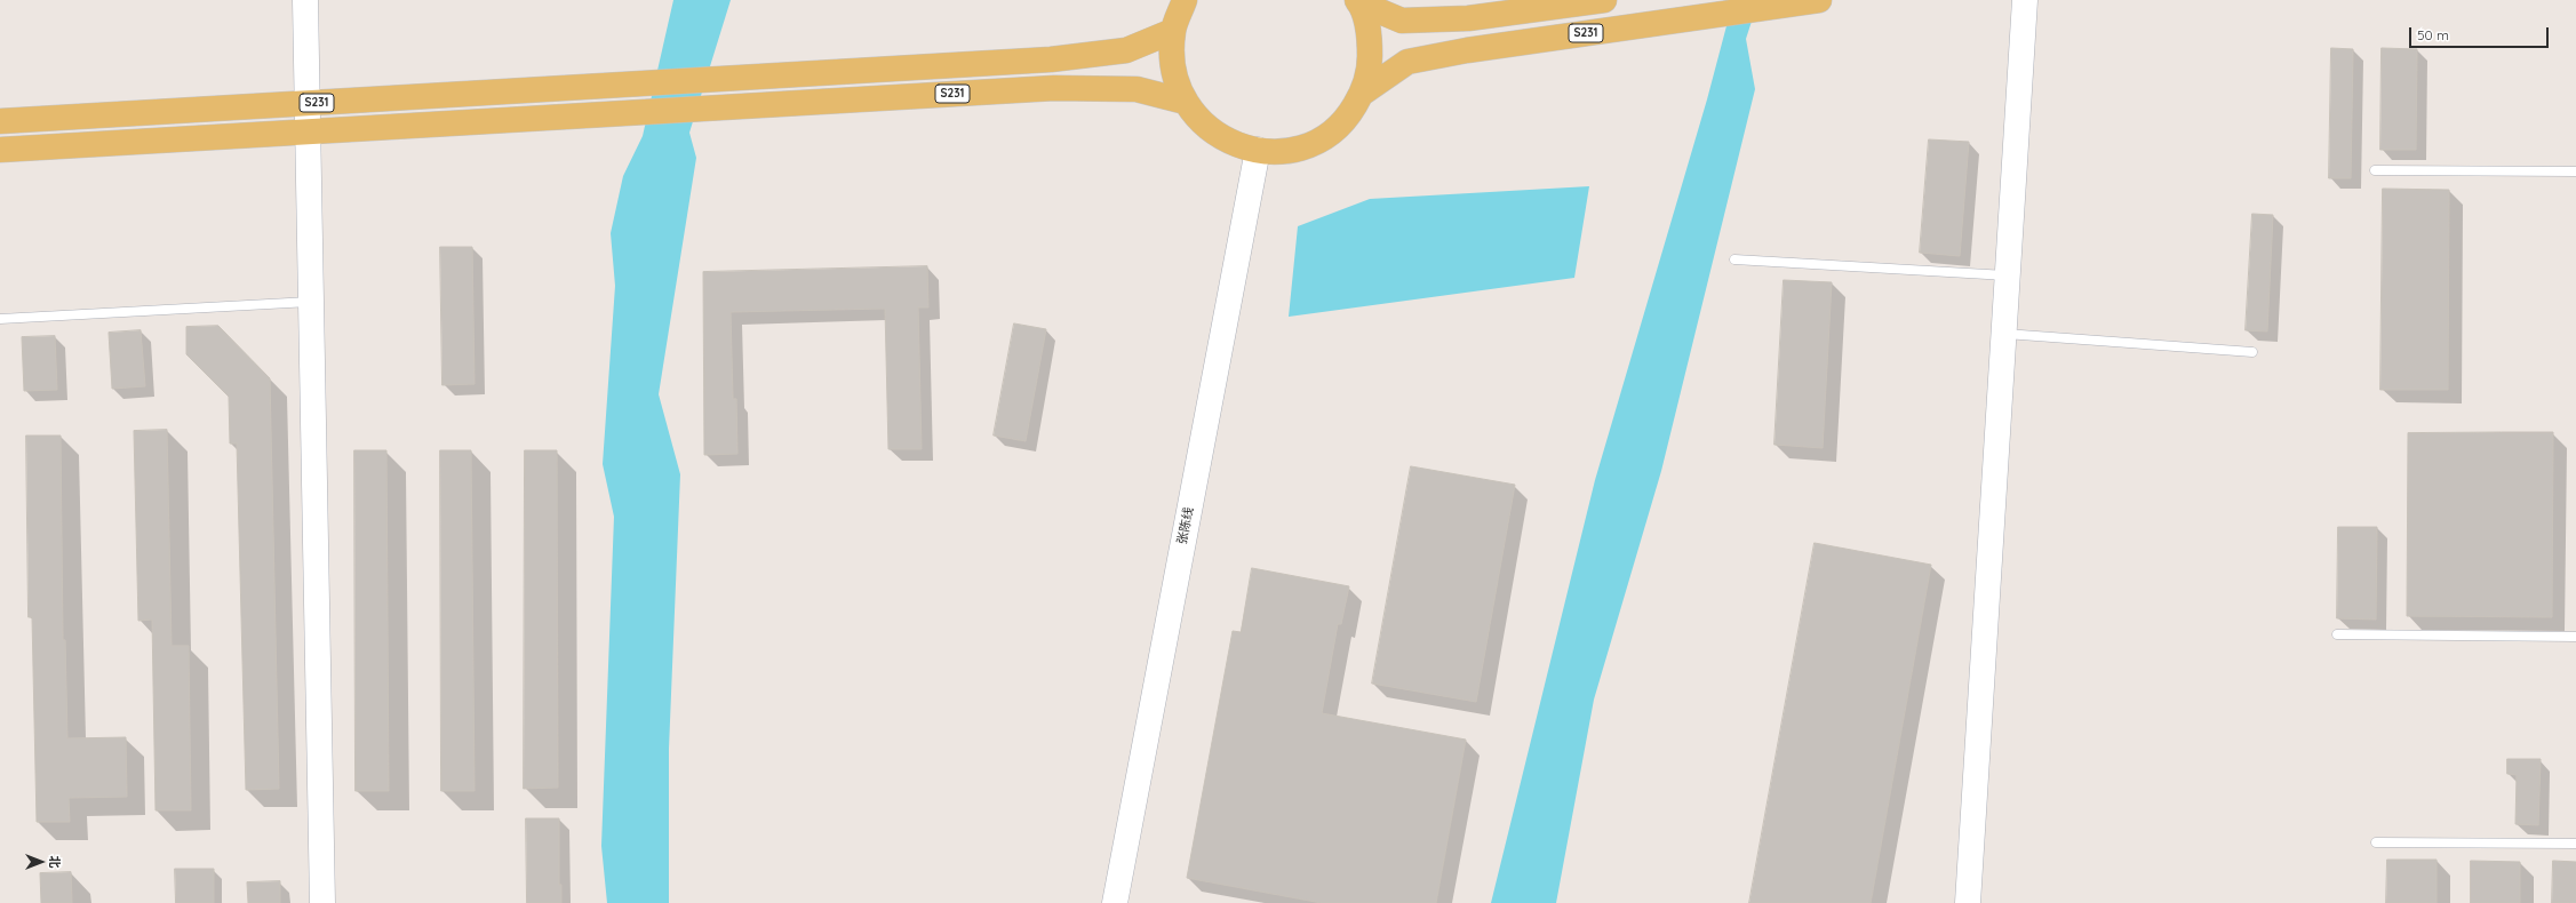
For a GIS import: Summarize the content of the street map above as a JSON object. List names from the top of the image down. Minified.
{"streets":{"main road":["S231"],"street":["张陈线"]},"scale_bar":"50 m","north":"right"}
